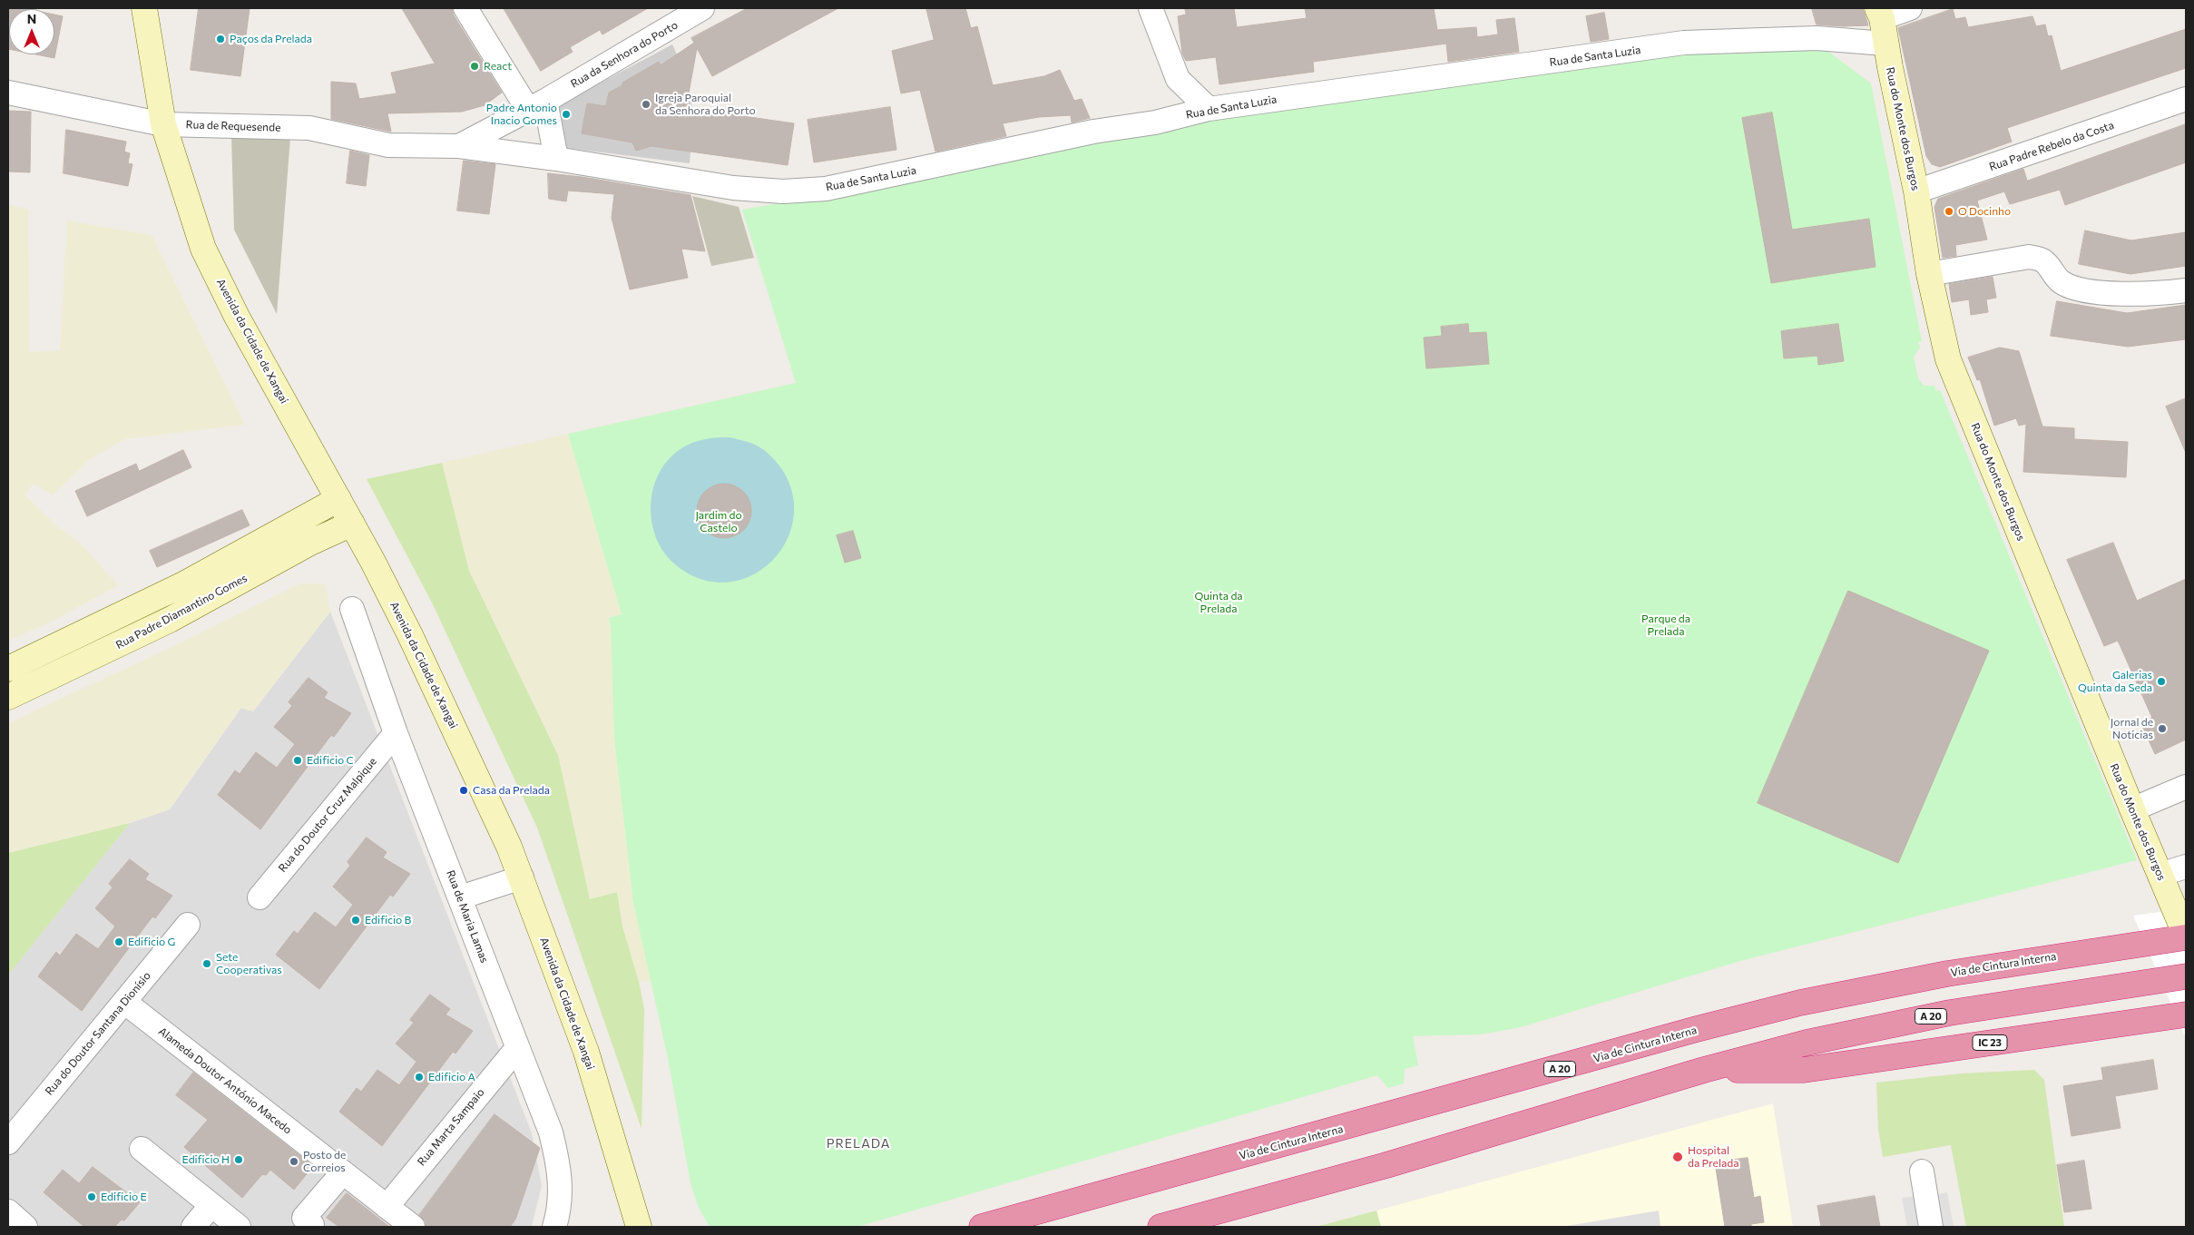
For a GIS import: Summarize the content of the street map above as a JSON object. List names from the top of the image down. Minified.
{"streets":{"highway":["Via de Cintura Interna","A 20","IC 23"],"main road":["Rua do Monte dos Burgos","Avenida da Cidade de Xangai","Rua Padre Diamantino Gomes"],"street":["Rua da Senhora do Porto","Rua de Santa Luzia","Rua de Requesende","Rua Padre Rebelo da Costa","Rua do Doutor Cruz Malpique","Rua de Maria Lamas","Rua do Doutor Santana Dionísio","Alameda Doutor António Macedo","Rua Marta Sampaio"]},"crossings":[["Rua da Senhora do Porto","Rua de Santa Luzia"],["Rua da Senhora do Porto","Rua de Requesende"],["Rua de Santa Luzia","Rua de Requesende"],["Rua de Santa Luzia","Rua do Monte dos Burgos"],["Rua de Requesende","Avenida da Cidade de Xangai"],["Rua do Monte dos Burgos","Rua Padre Rebelo da Costa"],["Rua do Monte dos Burgos","Via de Cintura Interna"],["Avenida da Cidade de Xangai","Rua Padre Diamantino Gomes"],["Rua do Doutor Cruz Malpique","Rua de Maria Lamas"],["Rua de Maria Lamas","Rua Marta Sampaio"],["A 20","IC 23"],["Rua do Doutor Santana Dionísio","Alameda Doutor António Macedo"],["Alameda Doutor António Macedo","Rua Marta Sampaio"]],"districts":["PRELADA"],"parks":["Jardim do Castelo","Quinta da Prelada","Parque da Prelada"],"places":["Paços da Prelada","React","Igreja Paroquial da Senhora do Porto","Padre Antonio Inacio Gomes","O Docinho","Galerias Quinta da Seda","Jornal de Noticias","Edificio C","Casa da Prelada","Edificio B","Edificio G","Sete Cooperativas","Edificio A","Hospital da Prelada","Edificio H","Posto de Correios","Edificio E"],"north":"top"}
